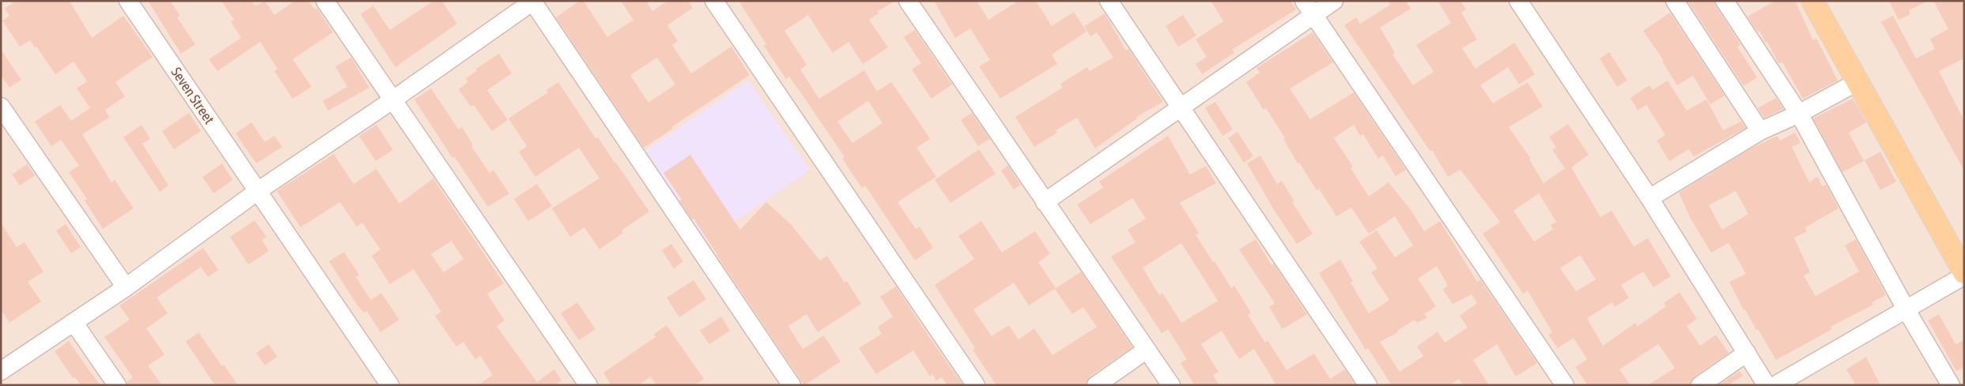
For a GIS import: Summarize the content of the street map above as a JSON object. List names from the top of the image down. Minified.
{"streets":{"street":["Seven Street"]}}
